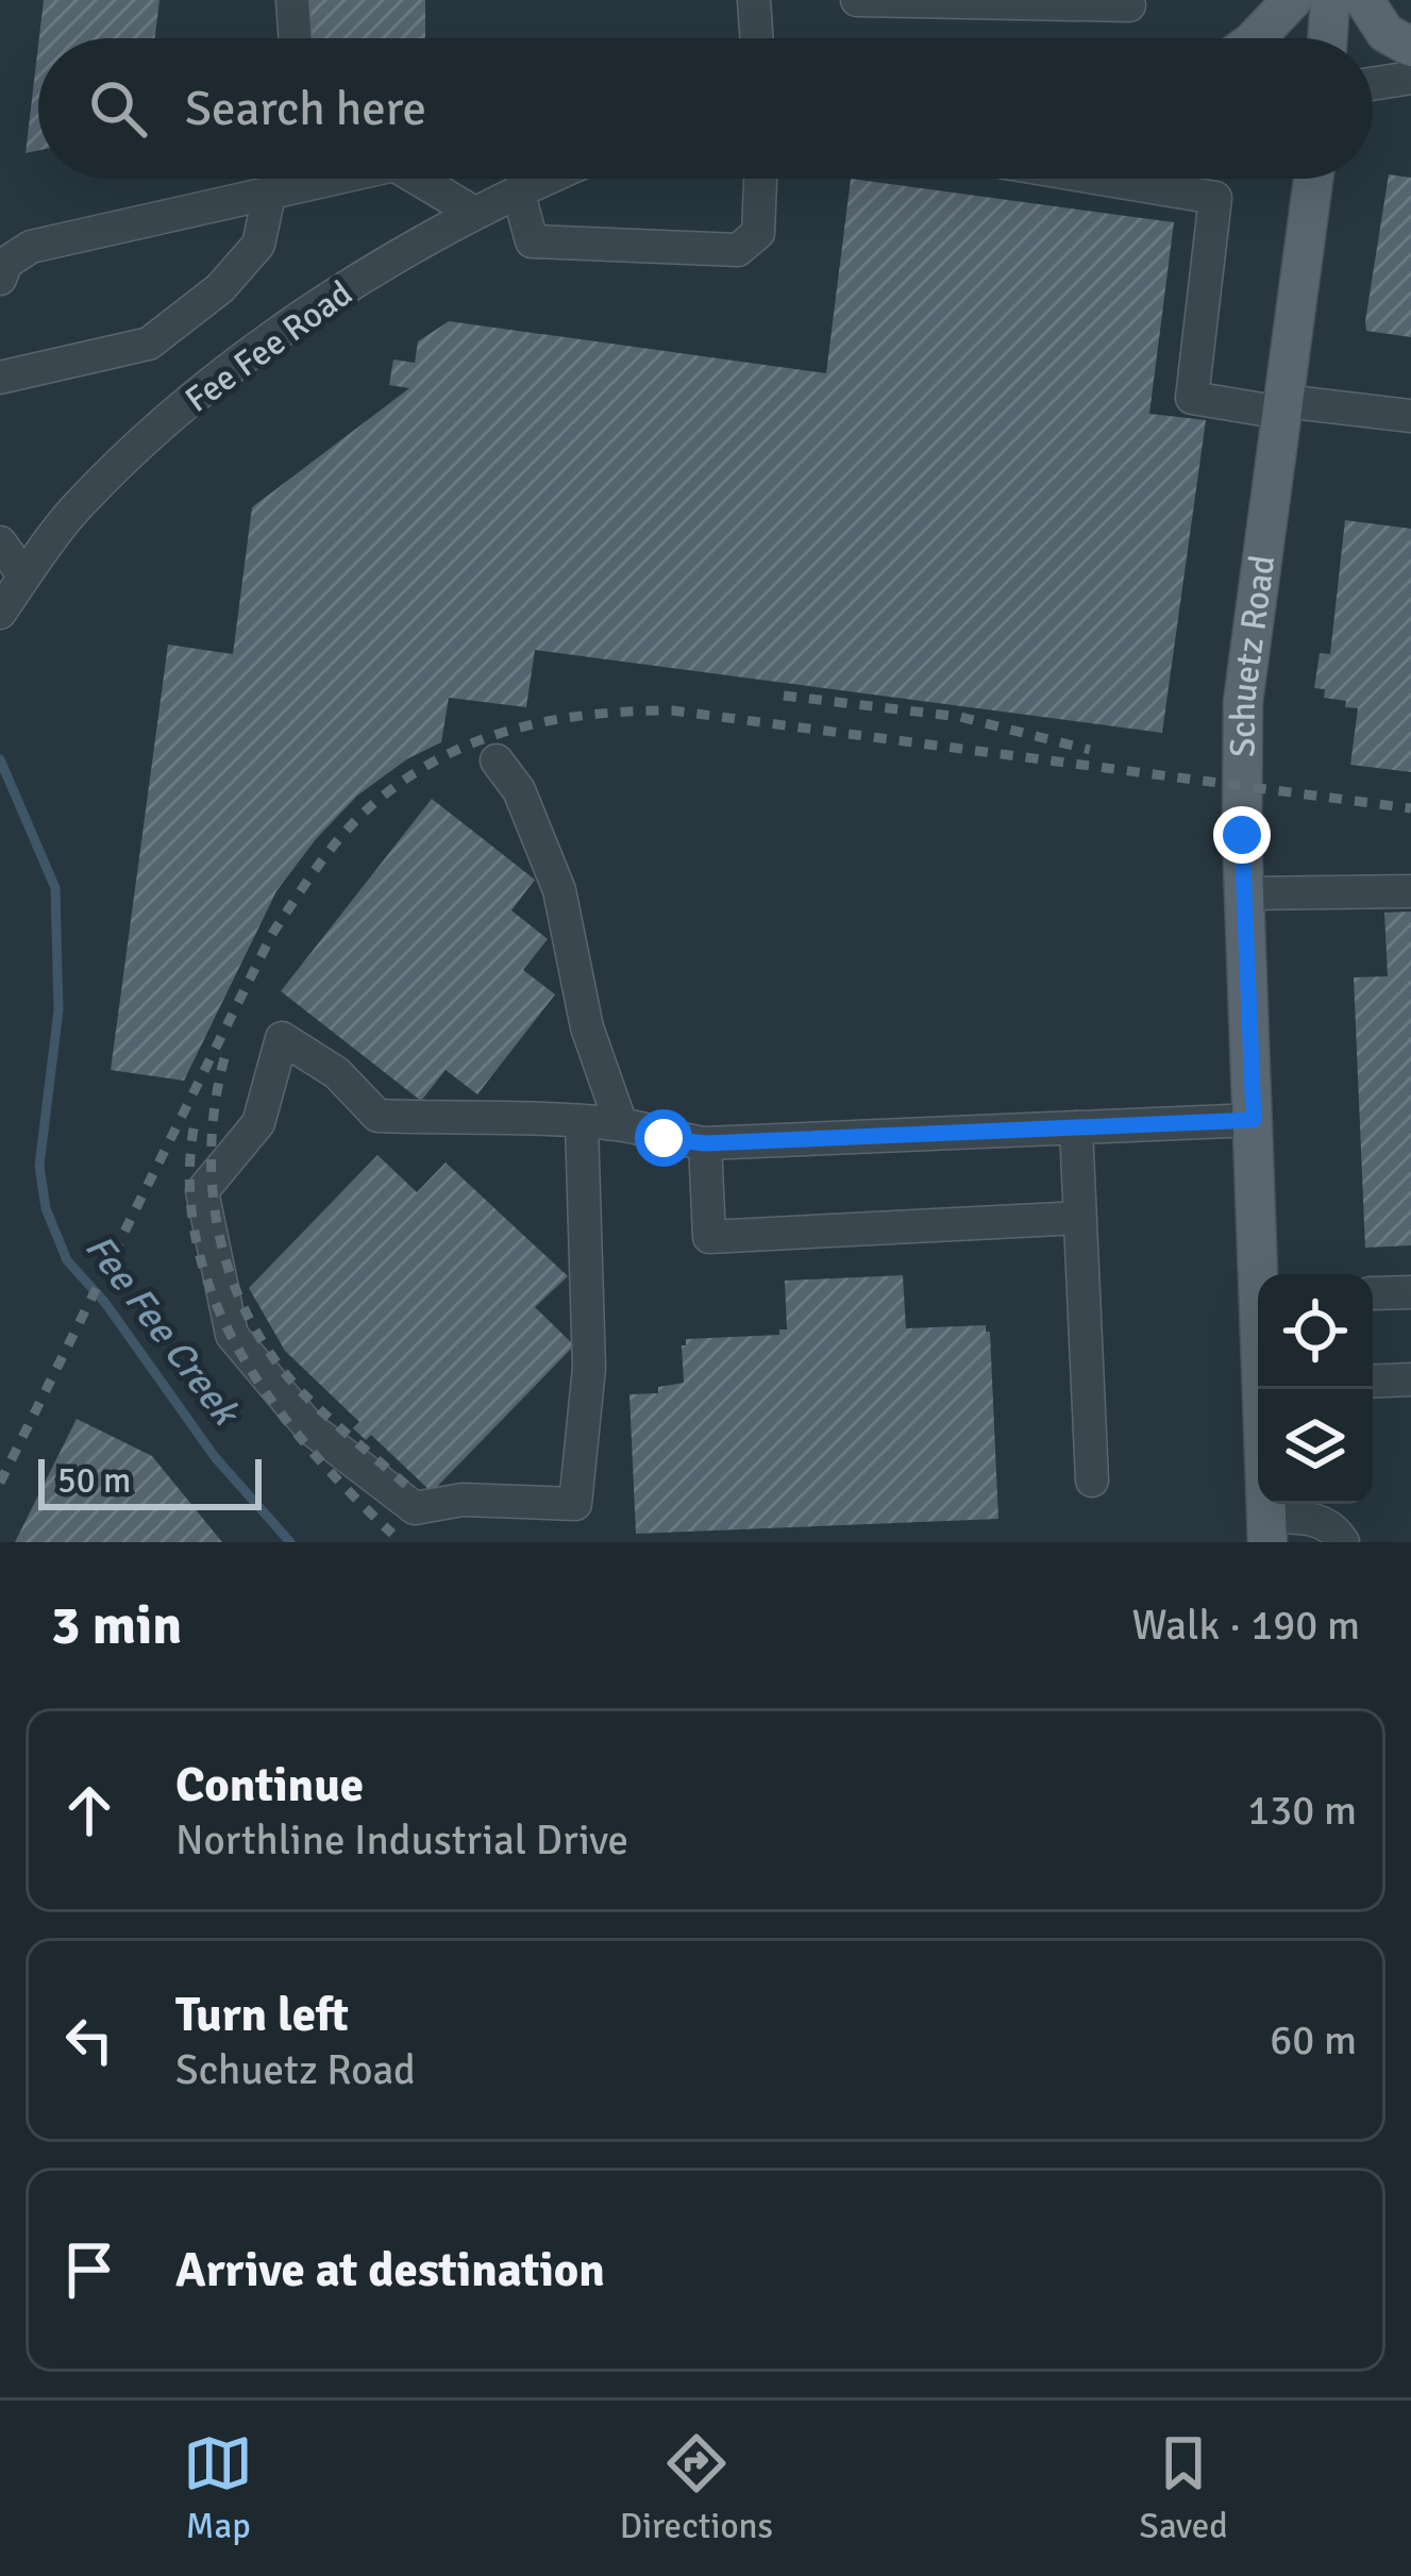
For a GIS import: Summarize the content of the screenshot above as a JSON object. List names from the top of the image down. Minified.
{"streets":{"main road":["Schuetz Road"],"street":["Fee Fee Road"]},"water":["Fee Fee Creek"],"scale_bar":"50 m","page":{"search":"Search here","scale":"50 m","heading":["3 min","Walk · 190 m"],"list":[["Continue","Northline Industrial Drive","130 m"],["Turn left","Schuetz Road","60 m"],"Arrive at destination"],"nav":["Map","Directions","Saved"]}}
